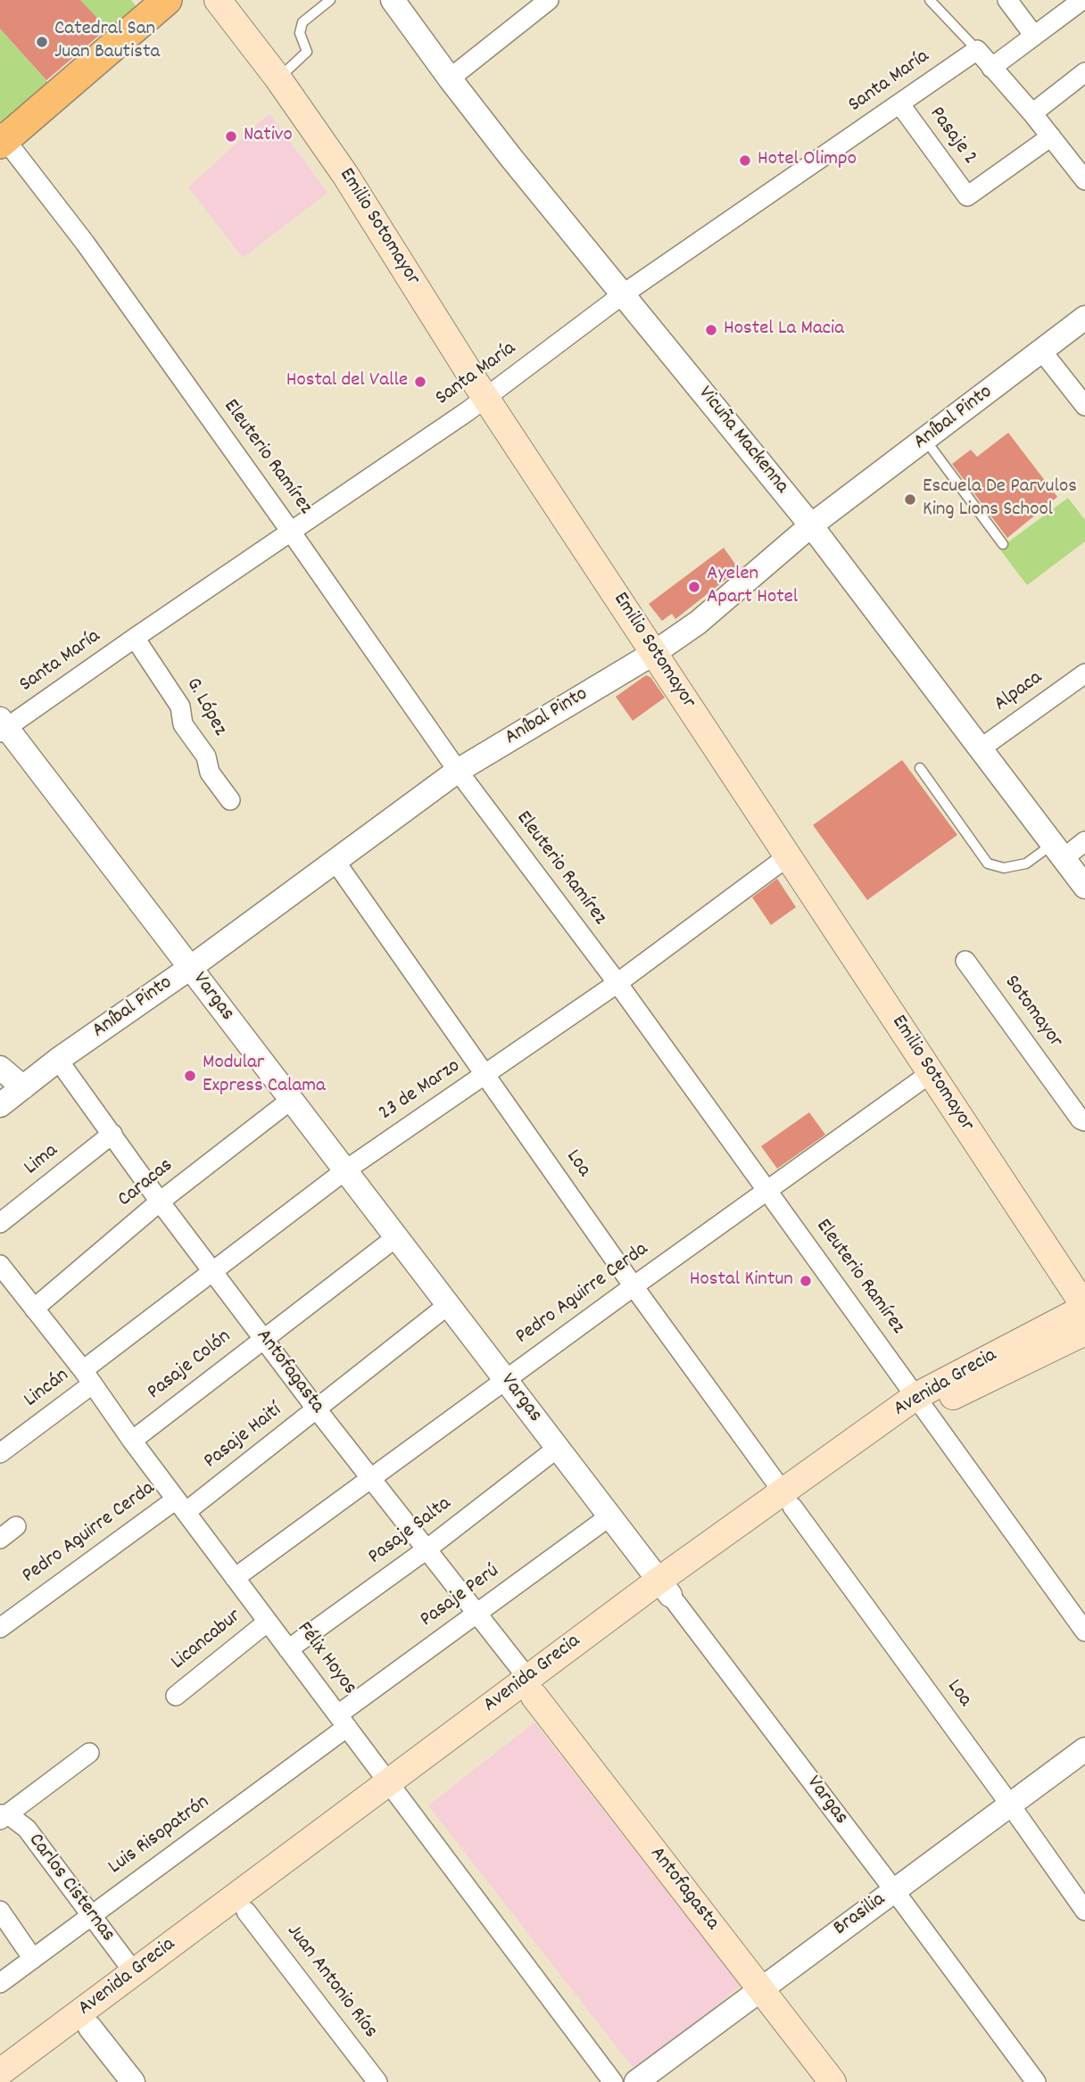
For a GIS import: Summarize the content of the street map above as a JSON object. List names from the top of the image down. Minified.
{"streets":{"main road":["Emilio Sotomayor","Antofagasta","Avenida Grecia"],"street":["Santa María","Pasaje 2","Aníbal Pinto","Vicuña Mackenna","Eleuterio Ramírez","Alpaca","G. López","Vargas","Sotomayor","23 de Marzo","Lima","Loa","Caracas","Pedro Aguirre Cerda","Pasaje Colón","Lincán","Pasaje Haití","Pasaje Salta","Pasaje Perú","Licancabur","Félix Hoyos","Luis Risopatrón","Carlos Cisternas","Brasilia","Juan Antonio Ríos"]},"crossings":[["Santa María","Pasaje 2"],["Santa María","Emilio Sotomayor"],["Santa María","Vicuña Mackenna"],["Santa María","Eleuterio Ramírez"],["Santa María","G. López"],["Santa María","Vargas"],["Emilio Sotomayor","Aníbal Pinto"],["Emilio Sotomayor","23 de Marzo"],["Emilio Sotomayor","Pedro Aguirre Cerda"],["Emilio Sotomayor","Avenida Grecia"],["Aníbal Pinto","Vicuña Mackenna"],["Aníbal Pinto","Eleuterio Ramírez"],["Aníbal Pinto","Vargas"],["Aníbal Pinto","Loa"],["Aníbal Pinto","Antofagasta"],["Vicuña Mackenna","Alpaca"],["Eleuterio Ramírez","23 de Marzo"],["Eleuterio Ramírez","Pedro Aguirre Cerda"],["Eleuterio Ramírez","Avenida Grecia"],["Vargas","23 de Marzo"],["Vargas","Caracas"],["Vargas","Pedro Aguirre Cerda"],["Vargas","Pasaje Colón"],["Vargas","Avenida Grecia"],["Vargas","Pasaje Haití"],["Vargas","Pasaje Salta"],["Vargas","Pasaje Perú"],["Vargas","Brasilia"],["23 de Marzo","Loa"],["23 de Marzo","Antofagasta"],["23 de Marzo","Lincán"],["23 de Marzo","Félix Hoyos"],["Lima","Antofagasta"],["Loa","Pedro Aguirre Cerda"],["Loa","Avenida Grecia"],["Loa","Brasilia"],["Caracas","Antofagasta"],["Caracas","Félix Hoyos"],["Pedro Aguirre Cerda","Antofagasta"],["Pedro Aguirre Cerda","Pasaje Haití"],["Pedro Aguirre Cerda","Félix Hoyos"],["Pasaje Colón","Antofagasta"],["Pasaje Colón","Félix Hoyos"],["Antofagasta","Avenida Grecia"],["Antofagasta","Pasaje Haití"],["Antofagasta","Pasaje Salta"],["Antofagasta","Pasaje Perú"],["Antofagasta","Brasilia"],["Avenida Grecia","Félix Hoyos"],["Avenida Grecia","Carlos Cisternas"],["Avenida Grecia","Juan Antonio Ríos"],["Lincán","Félix Hoyos"],["Pasaje Haití","Félix Hoyos"],["Pasaje Salta","Félix Hoyos"],["Pasaje Perú","Félix Hoyos"],["Pasaje Perú","Luis Risopatrón"],["Licancabur","Félix Hoyos"],["Félix Hoyos","Luis Risopatrón"],["Luis Risopatrón","Carlos Cisternas"]],"places":["Catedral San Juan Bautista","Nativo","Hotel Olimpo","Hostel La Macia","Hostal del Valle","Escuela De Parvulos King Lions School","Ayelen Apart Hotel","Modular Express Calama","Hostal Kintun"]}
